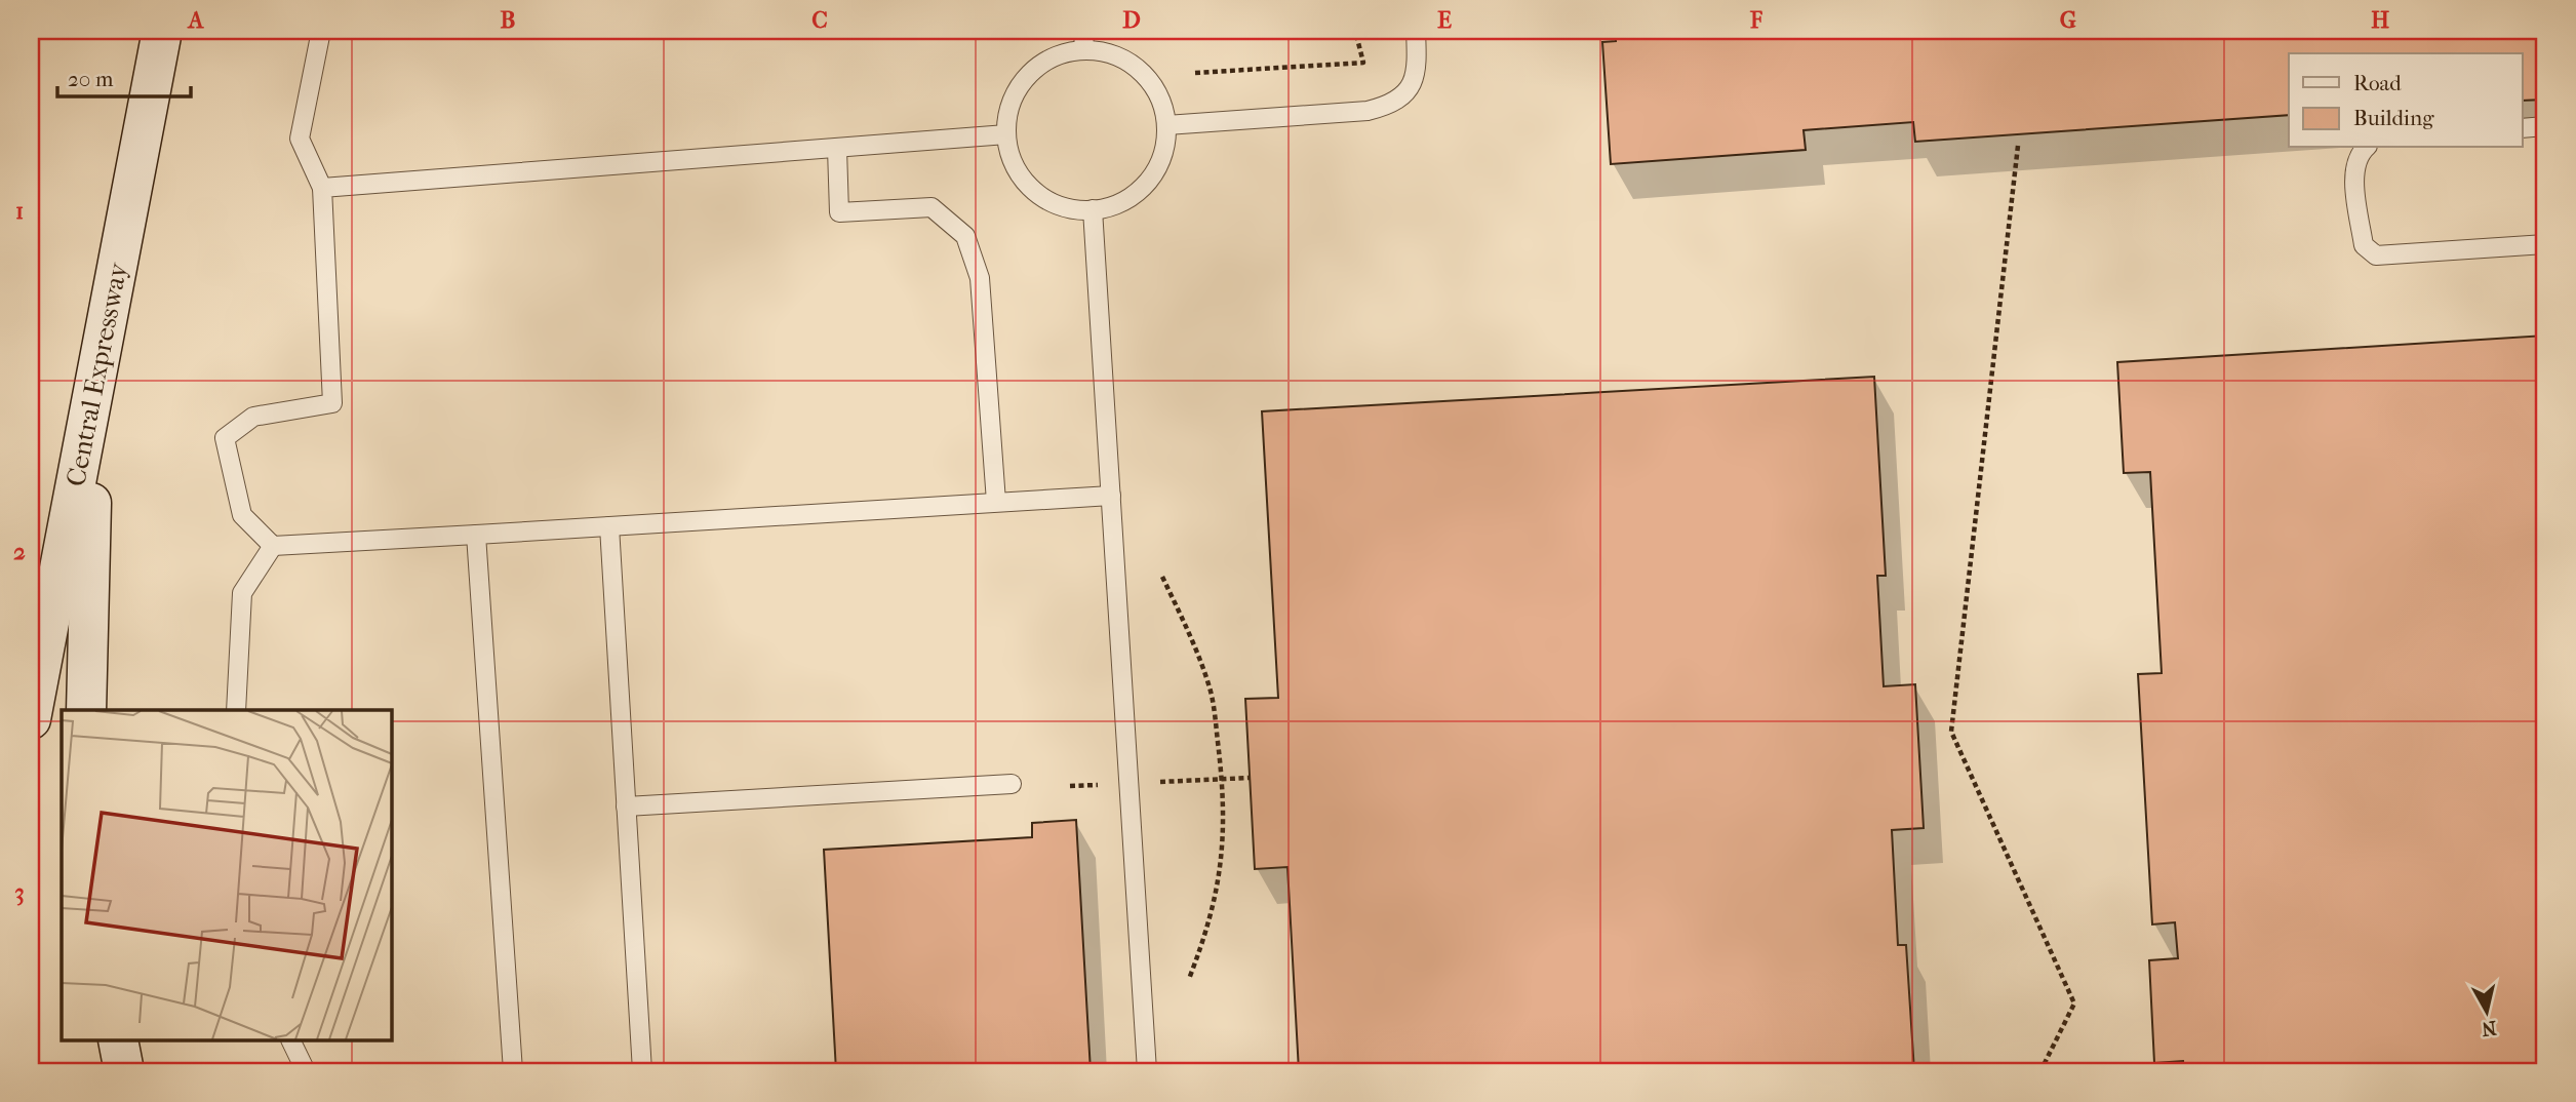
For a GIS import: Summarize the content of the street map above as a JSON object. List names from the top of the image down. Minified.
{"streets":{"main road":["Central Expressway"]},"legend":["Road","Building"],"scale_bar":"20 m","north":"bottom","grid":{"columns":["A","B","C","D","E","F","G","H"],"rows":["1","2","3"]}}
